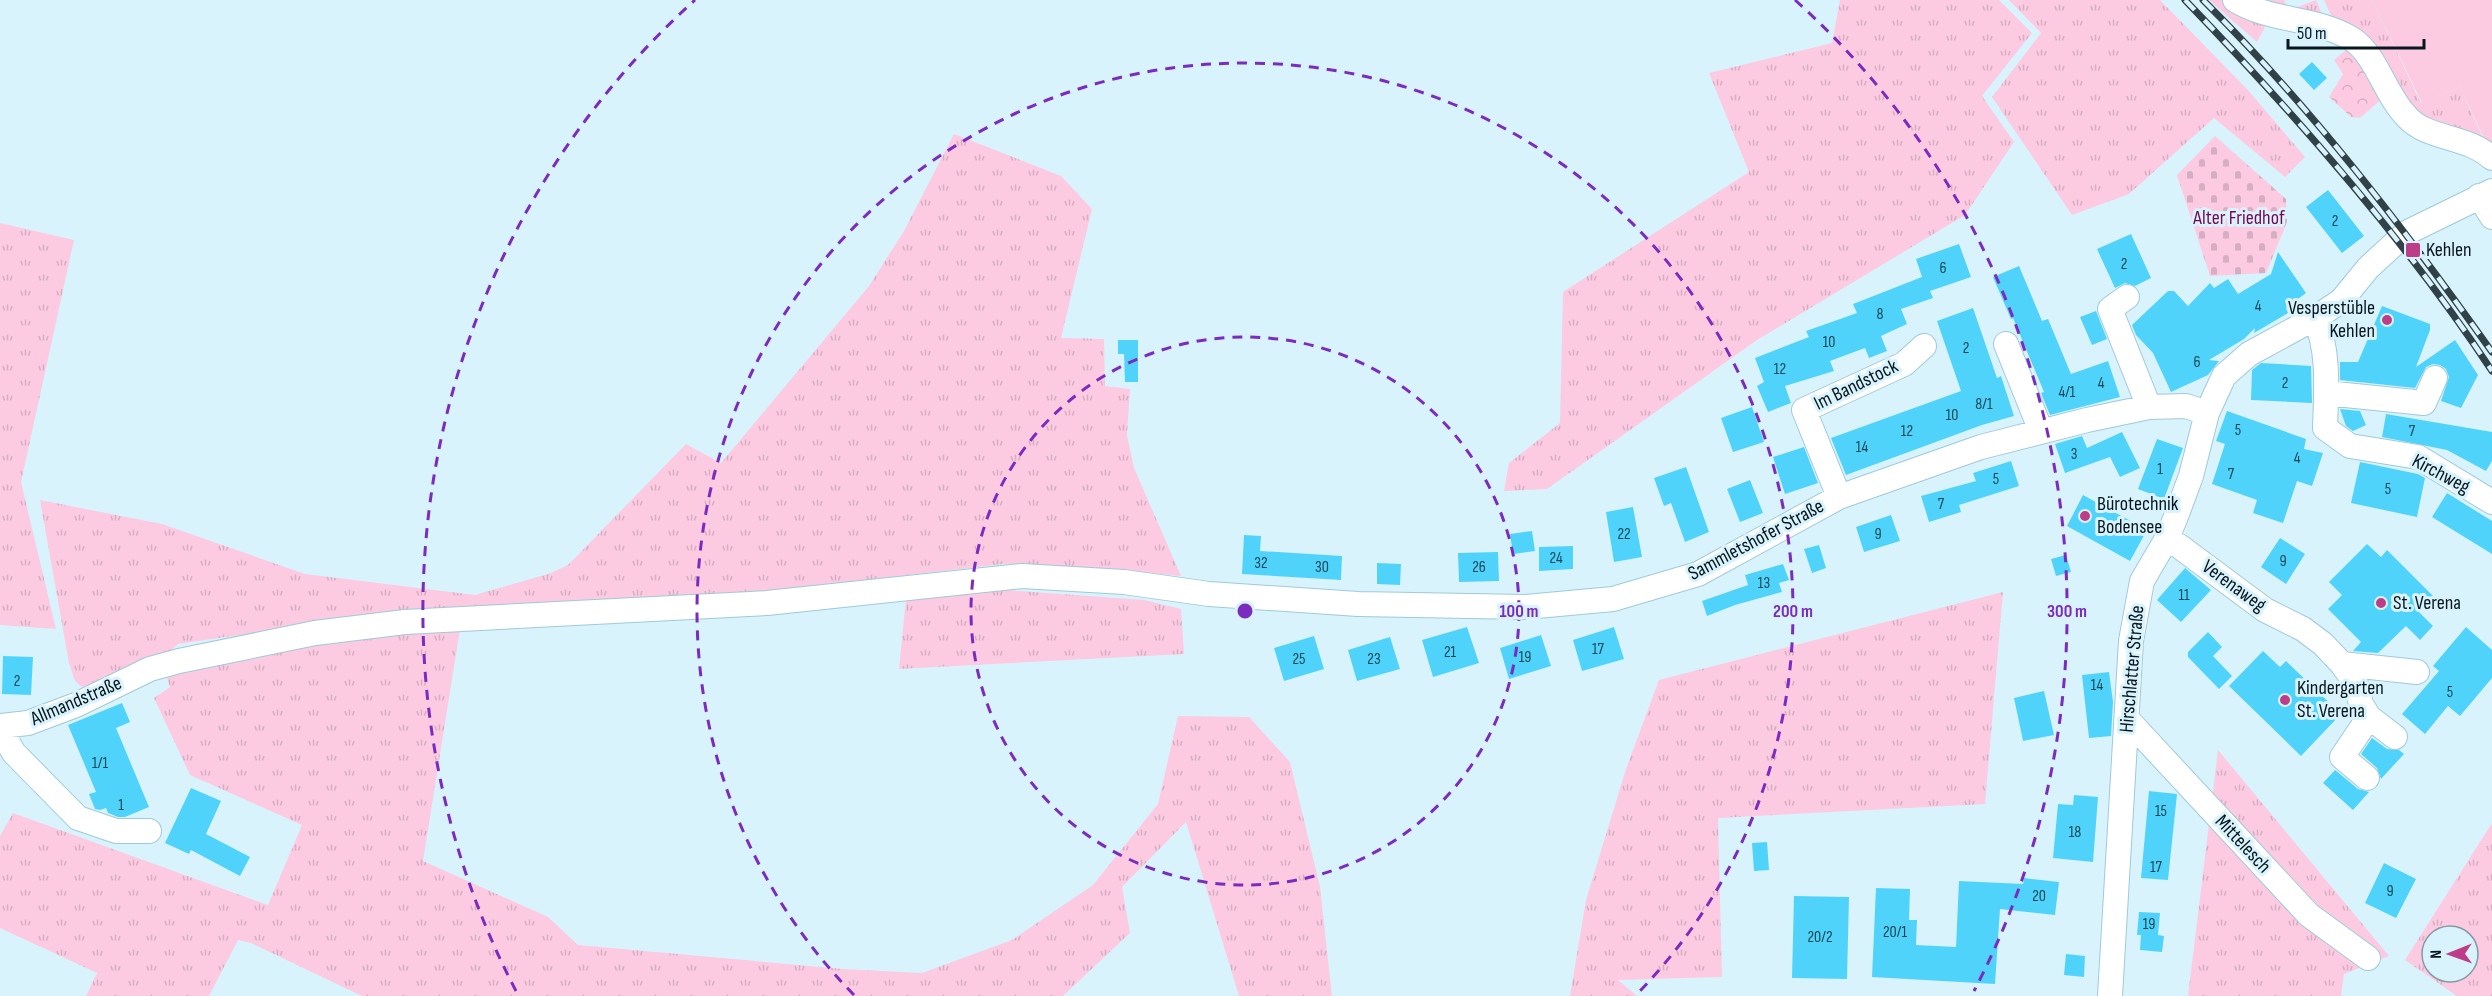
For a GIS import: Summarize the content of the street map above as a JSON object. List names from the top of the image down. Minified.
{"streets":{"street":["Im Bandstock","Kirchweg","Sammletshofer Straße","Verenaweg","Hirschlatter Straße","Allmandstraße","Mittelesch"]},"crossings":[["Im Bandstock","Sammletshofer Straße"],["Kirchweg","Hirschlatter Straße"],["Sammletshofer Straße","Hirschlatter Straße"],["Sammletshofer Straße","Allmandstraße"],["Verenaweg","Hirschlatter Straße"],["Hirschlatter Straße","Mittelesch"]],"parks":["Alter Friedhof"],"places":{"transit":["Kehlen"],"other":["Vesperstüble Kehlen","Bürotechnik Bodensee","St. Verena","Kindergarten St. Verena"]},"house_numbers":["2","2","6","4","8","10","2","6","12","4","2","4/1","8/1","10","5","12","7","14","3","4","1","7","5","5","7","22","9","24","9","32","30","26","13","11","17","21","19","25","23","2","14","5","1/1","1","15","18","17","9","20","19","20/1","20/2"],"scale_bar":"50 m","north":"left","rings":["100 m","200 m","300 m"]}
